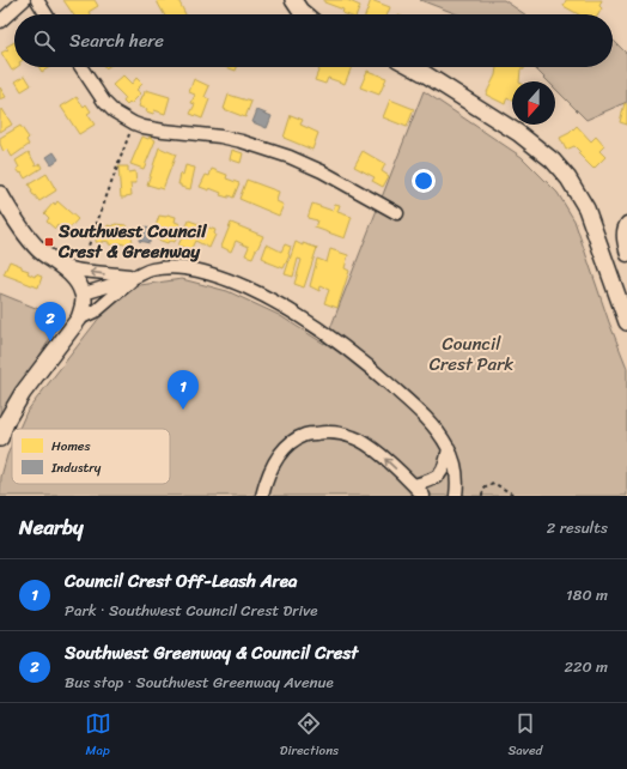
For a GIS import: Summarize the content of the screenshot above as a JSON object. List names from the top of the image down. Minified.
{"parks":["Council Crest Park"],"places":{"transit":["Southwest Council Crest & Greenway"]},"legend":["Homes","Industry"],"north":"bottom","page":{"search":"Search here","pins":["2","1"],"heading":["Nearby","2 results"],"list":[{"mark":"1","name":"Council Crest Off-Leash Area","note":"Park · Southwest Council Crest Drive","value":"180 m"},{"mark":"2","name":"Southwest Greenway & Council Crest","note":"Bus stop · Southwest Greenway Avenue","value":"220 m"}],"nav":["Map","Directions","Saved"]}}
